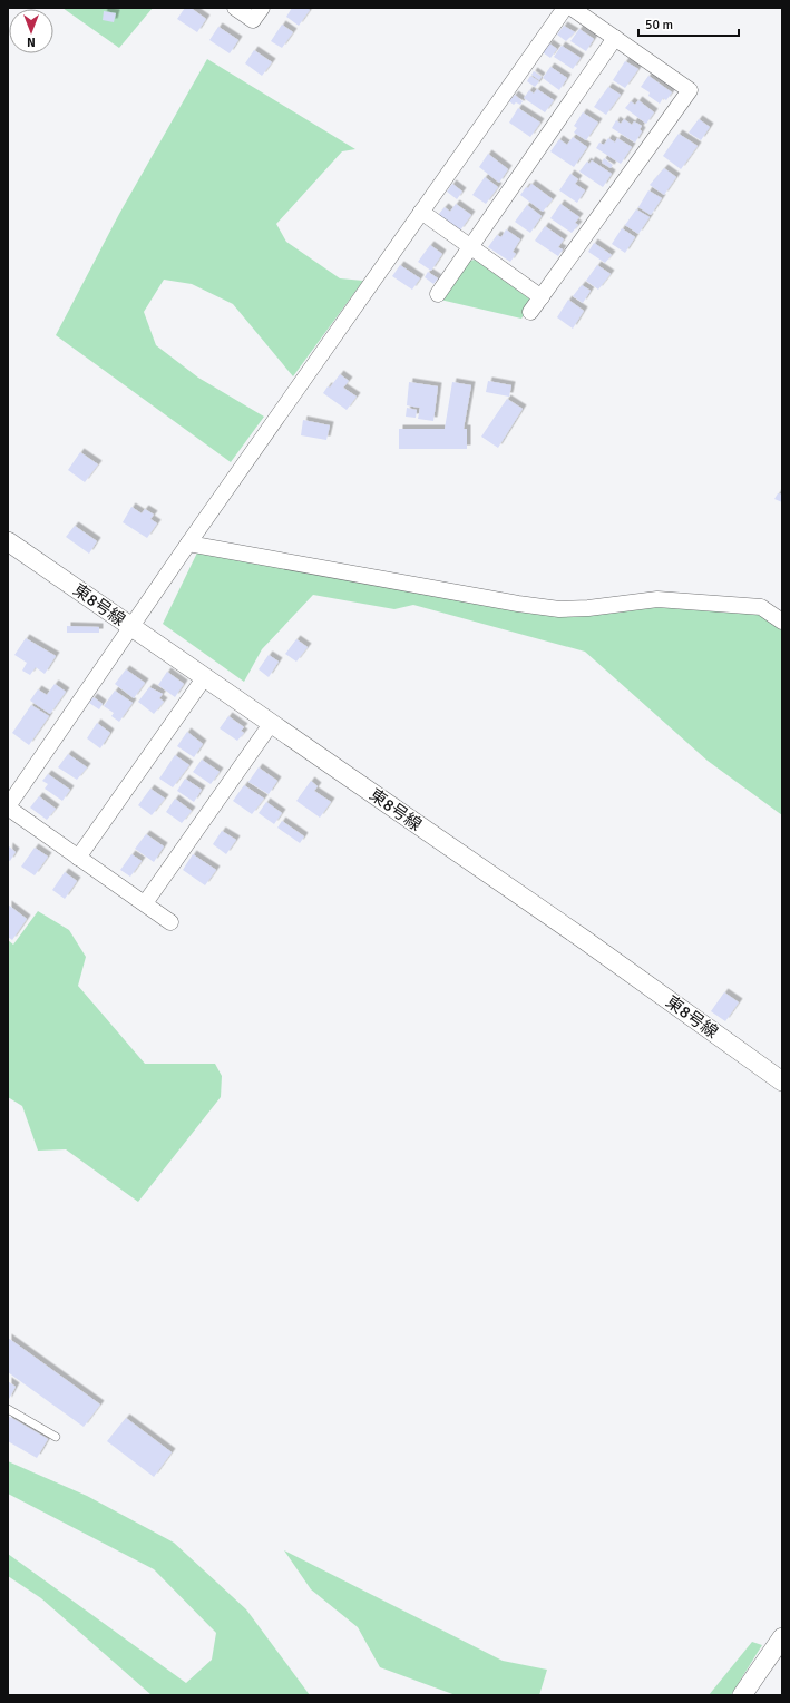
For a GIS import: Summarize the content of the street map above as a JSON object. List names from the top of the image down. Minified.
{"streets":{"street":["東8号線"]},"scale_bar":"50 m","north":"bottom"}
